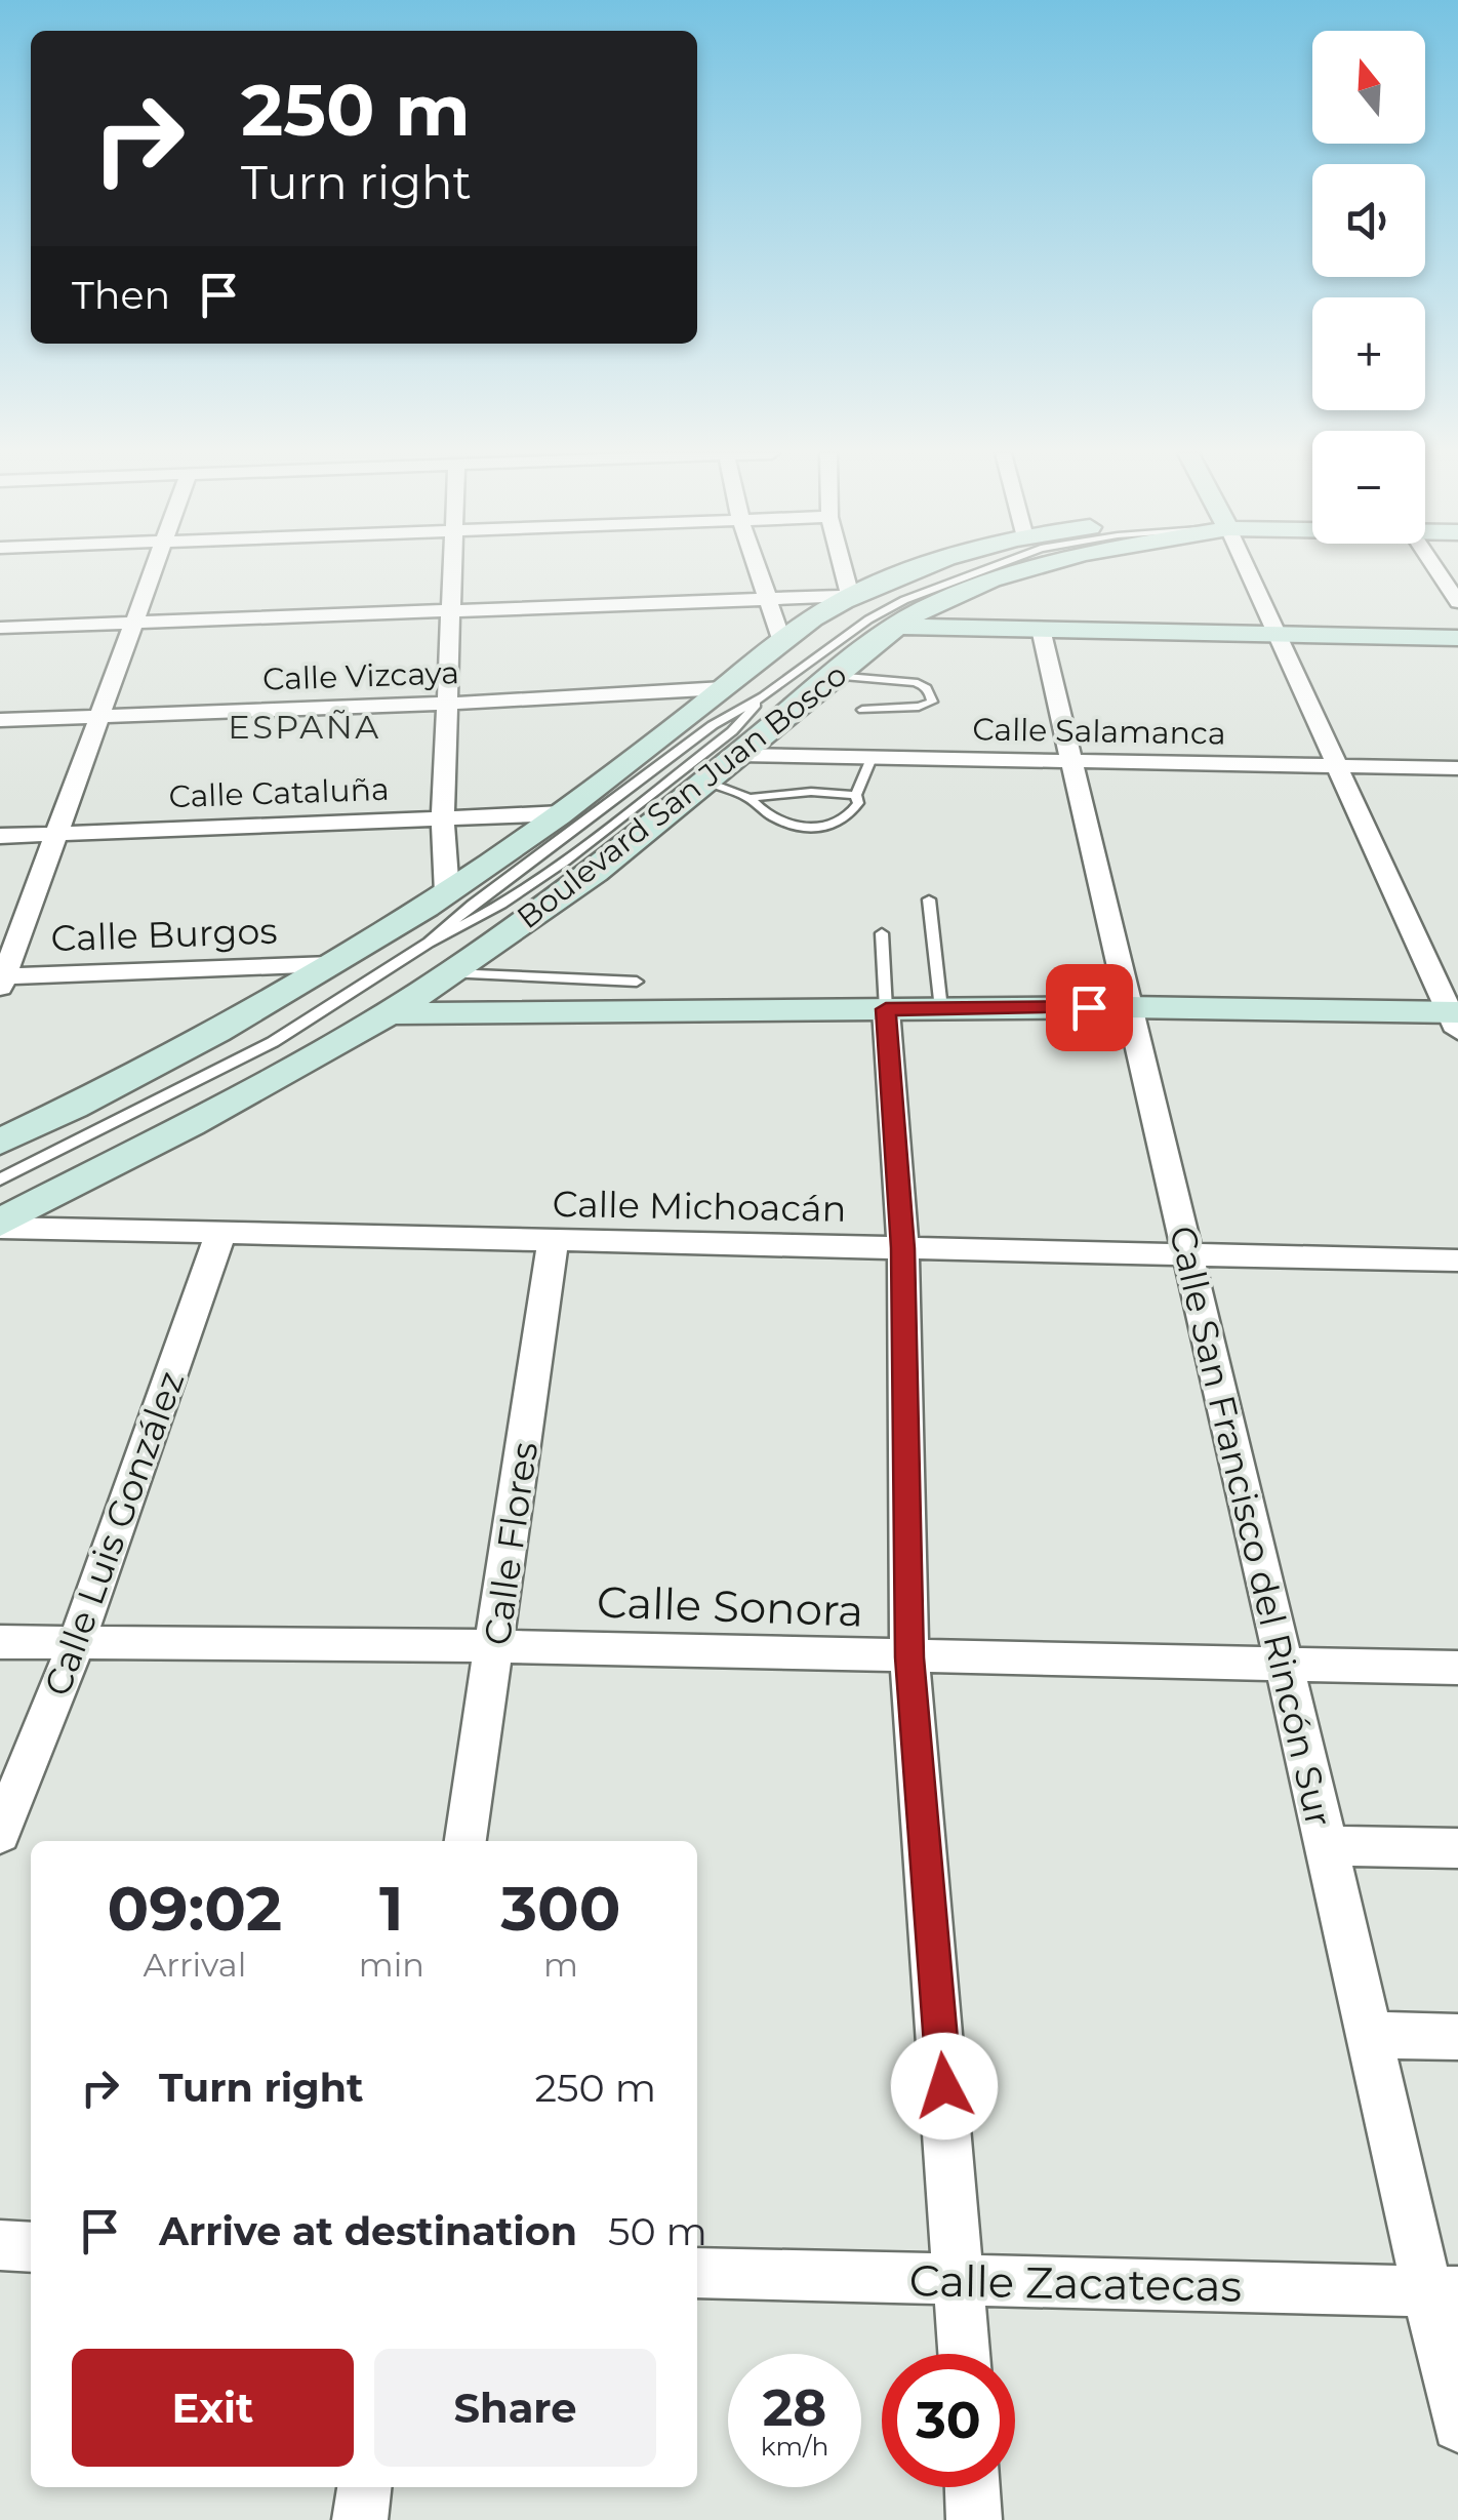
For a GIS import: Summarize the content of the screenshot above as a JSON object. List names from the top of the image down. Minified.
{"streets":{"street":["Calle Vizcaya","Calle Salamanca","Calle Cataluña","Boulevard San Juan Bosco","Calle Burgos","Calle Michoacán","Calle San Francisco del Rincón Sur","Calle Luis González","Calle Flores","Calle Sonora","Calle Zacatecas"]},"crossings":[["Calle Vizcaya","Boulevard San Juan Bosco"],["Calle Salamanca","Boulevard San Juan Bosco"],["Calle Salamanca","Calle San Francisco del Rincón Sur"],["Calle Cataluña","Boulevard San Juan Bosco"],["Boulevard San Juan Bosco","Calle Burgos"],["Boulevard San Juan Bosco","Calle Michoacán"],["Calle Michoacán","Calle San Francisco del Rincón Sur"],["Calle Michoacán","Calle Luis González"],["Calle Michoacán","Calle Flores"],["Calle San Francisco del Rincón Sur","Calle Sonora"],["Calle San Francisco del Rincón Sur","Calle Zacatecas"],["Calle Luis González","Calle Sonora"],["Calle Flores","Calle Sonora"]],"districts":["ESPAÑA"],"north":"top","page":{"map_buttons":["+","−"],"turn":["250 m","Turn right"],"then":"Then","eta":["09:02","Arrival","1","min","300","m"],"list":[{"name":"Turn right","value":"250 m"},{"name":"Arrive at destination","value":"50 m"}],"buttons":["Exit","Share"],"speed":"28 km/h","limit":"30"}}
